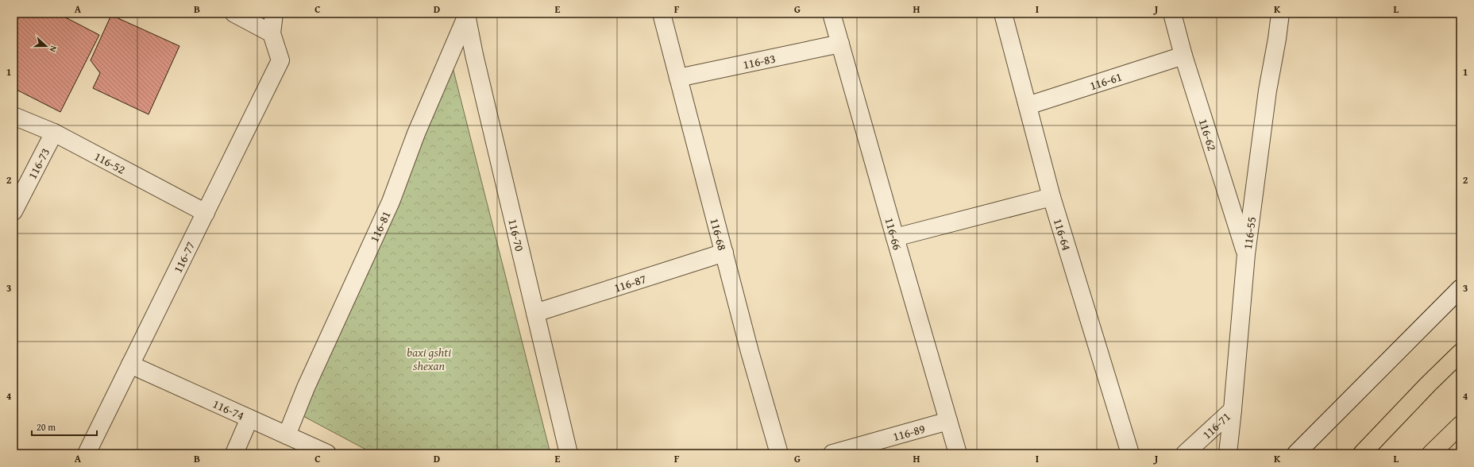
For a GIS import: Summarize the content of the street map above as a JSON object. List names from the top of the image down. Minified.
{"streets":{"street":["116-83","116-61","116-62","116-52","116-73","116-81","116-55","116-68","116-66","116-70","116-64","116-77","116-87","116-74","116-71","116-89"]},"crossings":[["116-83","116-68"],["116-83","116-66"],["116-61","116-62"],["116-61","116-64"],["116-62","116-55"],["116-52","116-73"],["116-52","116-77"],["116-81","116-70"],["116-81","116-74"],["116-55","116-71"],["116-68","116-87"],["116-66","116-89"],["116-70","116-87"],["116-77","116-74"]],"parks":["baxi gshti shexan"],"scale_bar":"20 m","north":"right","grid":{"columns":["A","B","C","D","E","F","G","H","I","J","K","L"],"rows":["1","2","3","4"]}}
